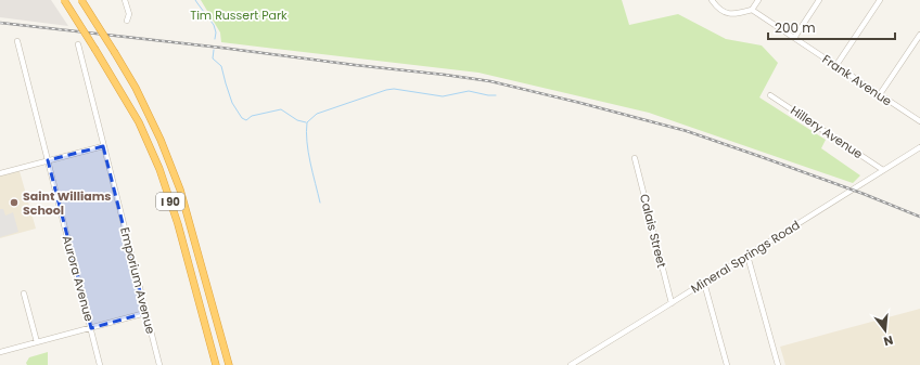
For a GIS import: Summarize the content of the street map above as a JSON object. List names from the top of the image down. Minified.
{"streets":{"highway":["I 90"],"street":["Frank Avenue","Hillery Avenue","Calais Street","Mineral Springs Road","Aurora Avenue","Emporium Avenue"]},"crossings":[["Hillery Avenue","Mineral Springs Road"],["Calais Street","Mineral Springs Road"]],"parks":["Tim Russert Park"],"places":["Saint Williams School"],"scale_bar":"200 m","north":"bottom"}
